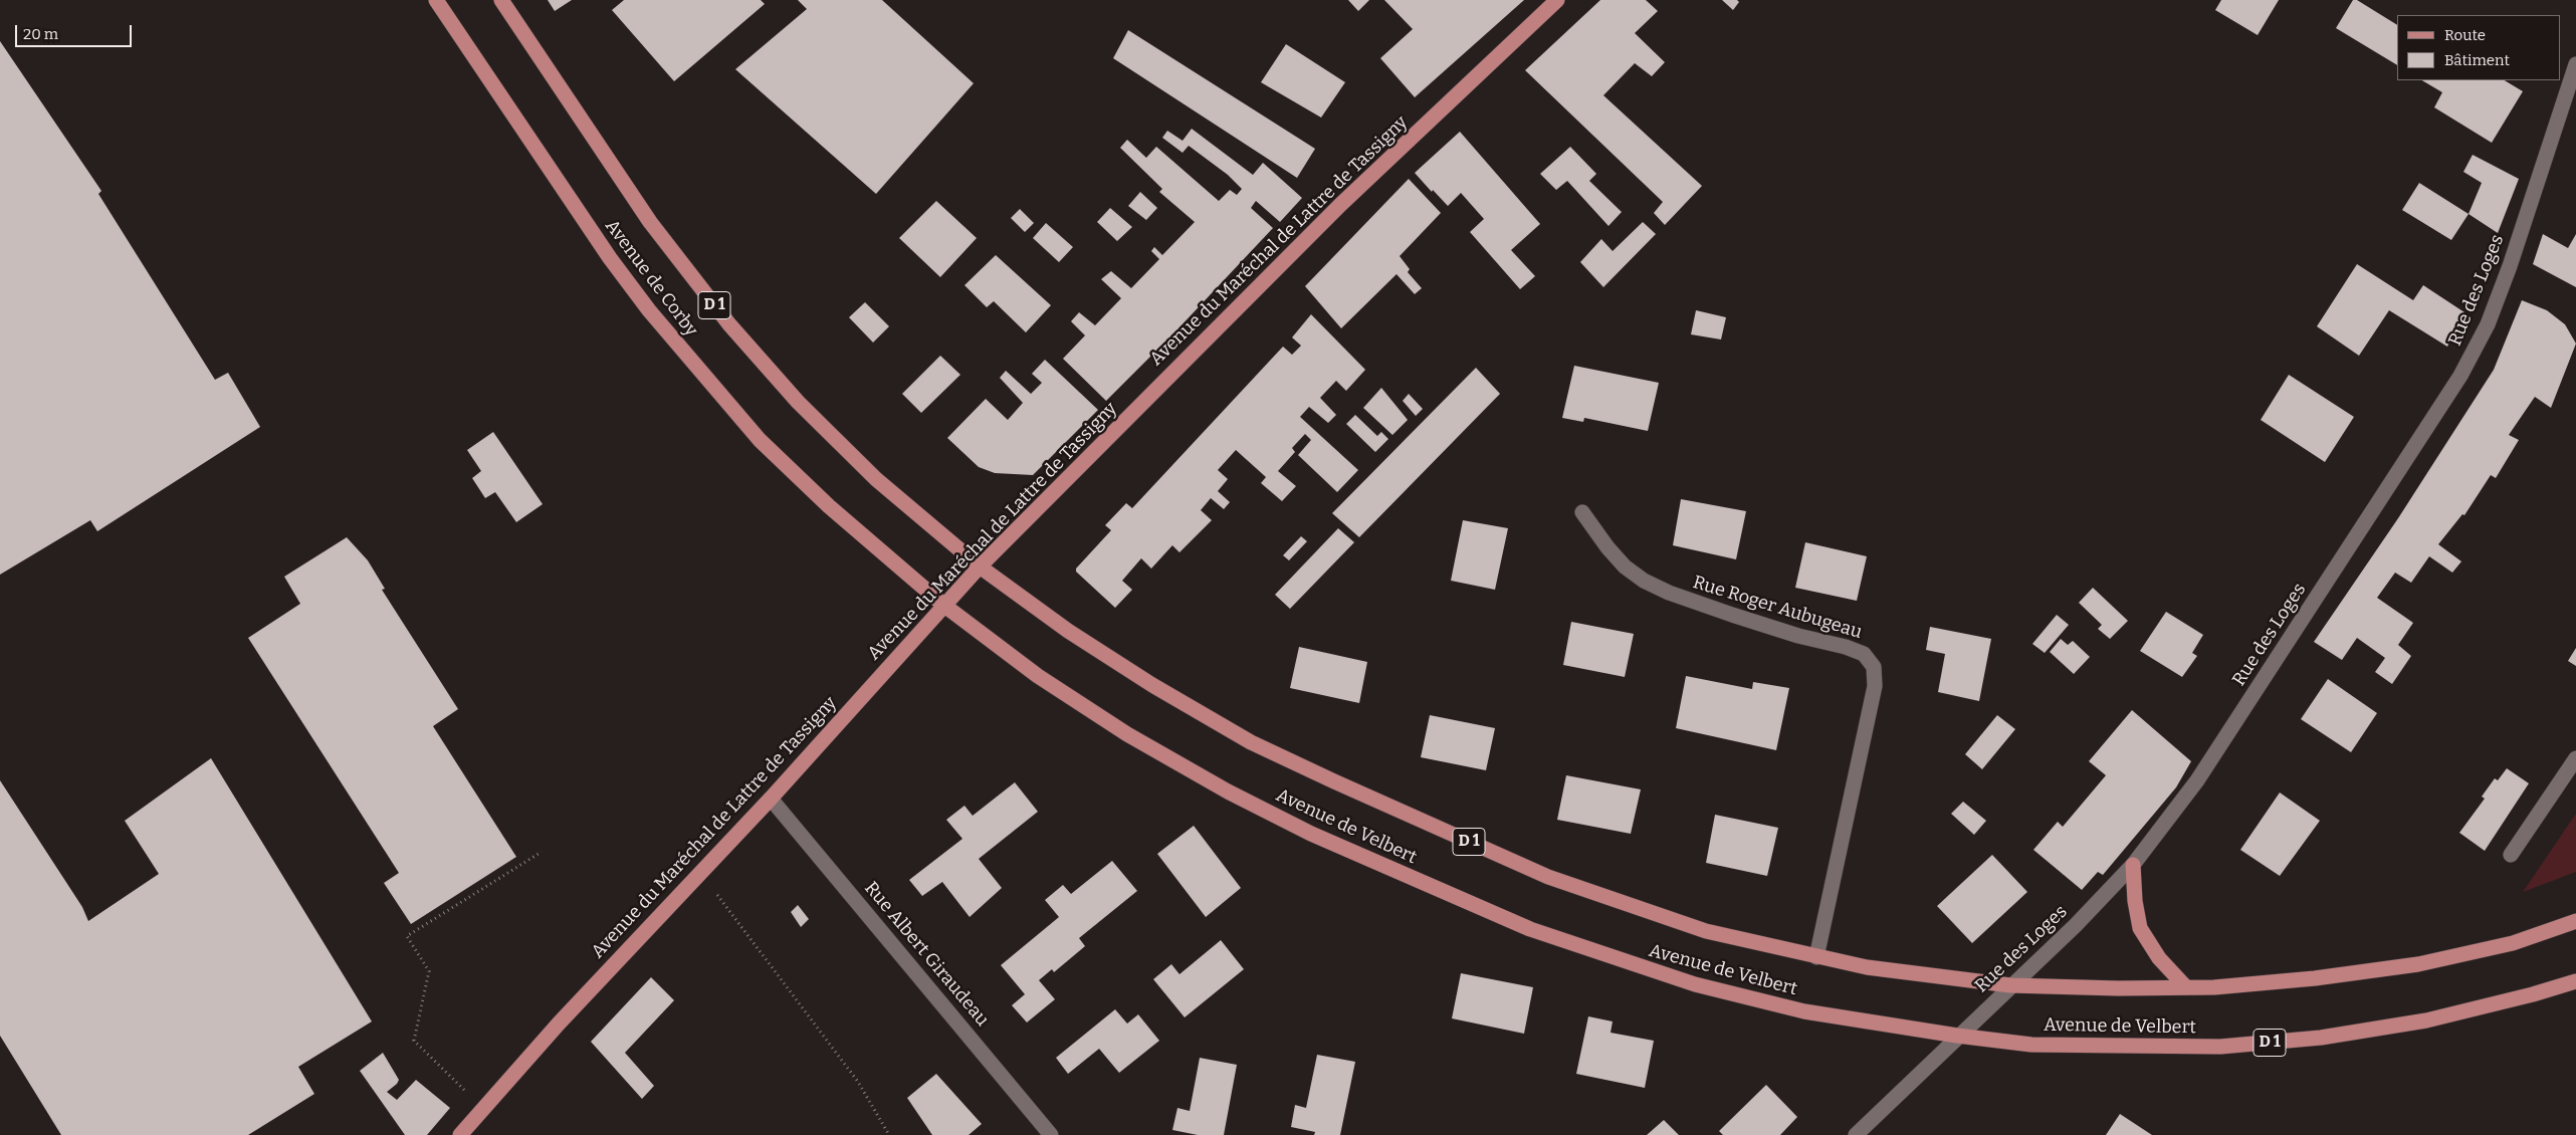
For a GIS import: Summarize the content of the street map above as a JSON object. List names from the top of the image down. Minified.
{"streets":{"main road":["Avenue du Maréchal de Lattre de Tassigny","Avenue de Corby","D 1","Avenue de Velbert"],"street":["Rue des Loges","Rue Roger Aubugeau","Rue Albert Giraudeau"]},"crossings":[["Avenue du Maréchal de Lattre de Tassigny","Avenue de Corby"],["Avenue du Maréchal de Lattre de Tassigny","Avenue de Velbert"],["Avenue du Maréchal de Lattre de Tassigny","Rue Albert Giraudeau"],["Avenue de Corby","Avenue de Velbert"],["Rue des Loges","Avenue de Velbert"],["Rue Roger Aubugeau","Avenue de Velbert"]],"legend":["Route","Bâtiment"],"scale_bar":"20 m"}
